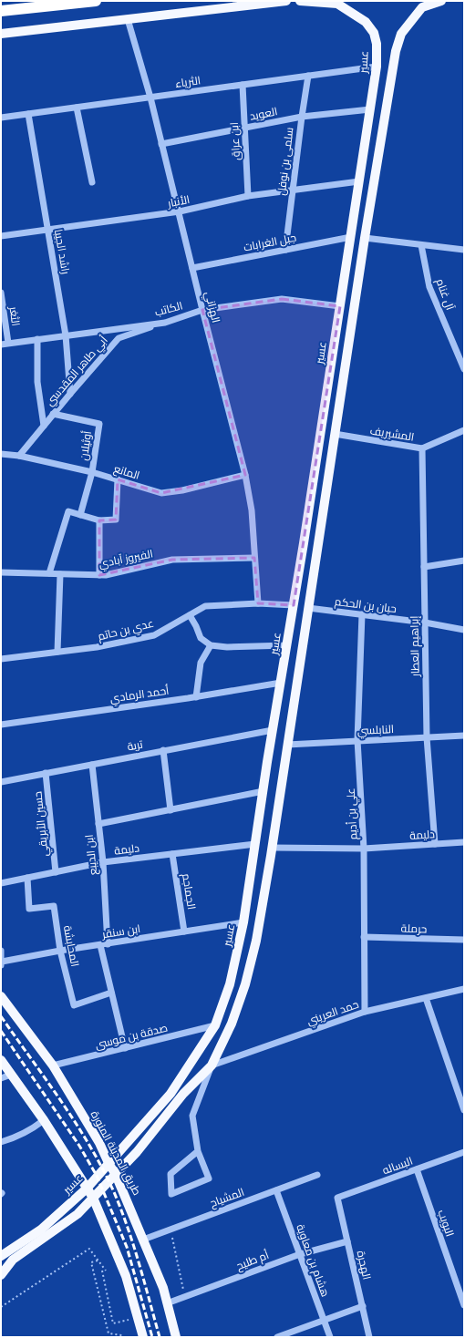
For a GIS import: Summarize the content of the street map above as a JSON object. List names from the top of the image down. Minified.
{"streets":{"main road":["عسير","طريق المدينة المنورة"],"street":["الثرياء","العويد","ابن عراق","سلمى بن نوفل","الأنبار","جبل الغرابات","راشد الجيبا","آل غنام","الهزاني","الكاتب","الثغر","أبي طاهر المقدسي","المشيريف","أوثيلان","المانع","الفيروز آبادي","حبان بن الحكم","عدي بن حاتم","إبراهيم العطار","أحمد الرمادي","النابلسي","تربة","علي بن أديم","حسين الأبريقي","دليمة","ابن الديبع","الجماجم","حرملة","ابن سنقر","المحابشة","حمد العريني","صدقة بن موسى","البساله","المشياح","البويب","أم طليح","هشام بن معاوية","الهجرة"]},"crossings":[["عسير","الثرياء"],["عسير","العويد"],["عسير","الأنبار"],["عسير","جبل الغرابات"],["عسير","الكاتب"],["عسير","عدي بن حاتم"],["عسير","أحمد الرمادي"],["عسير","تربة"],["عسير","دليمة"],["عسير","ابن سنقر"],["عسير","صدقة بن موسى"],["عسير","طريق المدينة المنورة"],["الثرياء","ابن عراق"],["الثرياء","سلمى بن نوفل"],["الثرياء","راشد الجيبا"],["الثرياء","الهزاني"],["العويد","ابن عراق"],["العويد","سلمى بن نوفل"],["العويد","الهزاني"],["ابن عراق","الأنبار"],["سلمى بن نوفل","الأنبار"],["سلمى بن نوفل","جبل الغرابات"],["الأنبار","راشد الجيبا"],["الأنبار","الهزاني"],["جبل الغرابات","الهزاني"],["راشد الجيبا","الكاتب"],["راشد الجيبا","أبي طاهر المقدسي"],["الهزاني","الكاتب"],["الهزاني","المانع"],["الهزاني","الفيروز آبادي"],["الهزاني","عدي بن حاتم"],["الكاتب","الثغر"],["الكاتب","أبي طاهر المقدسي"],["أبي طاهر المقدسي","أوثيلان"],["أبي طاهر المقدسي","المانع"],["المشيريف","إبراهيم العطار"],["أوثيلان","المانع"],["حبان بن الحكم","إبراهيم العطار"],["حبان بن الحكم","علي بن أديم"],["إبراهيم العطار","النابلسي"],["إبراهيم العطار","دليمة"],["النابلسي","علي بن أديم"],["تربة","حسين الأبريقي"],["تربة","ابن الديبع"],["علي بن أديم","دليمة"],["علي بن أديم","حرملة"],["علي بن أديم","حمد العريني"],["حسين الأبريقي","دليمة"],["دليمة","ابن الديبع"],["دليمة","الجماجم"],["دليمة","المحابشة"],["ابن الديبع","ابن سنقر"],["الجماجم","ابن سنقر"],["ابن سنقر","المحابشة"],["صدقة بن موسى","طريق المدينة المنورة"],["طريق المدينة المنورة","المشياح"],["طريق المدينة المنورة","أم طليح"],["البساله","البويب"],["البساله","الهجرة"],["المشياح","هشام بن معاوية"],["أم طليح","هشام بن معاوية"],["أم طليح","الهجرة"]]}
